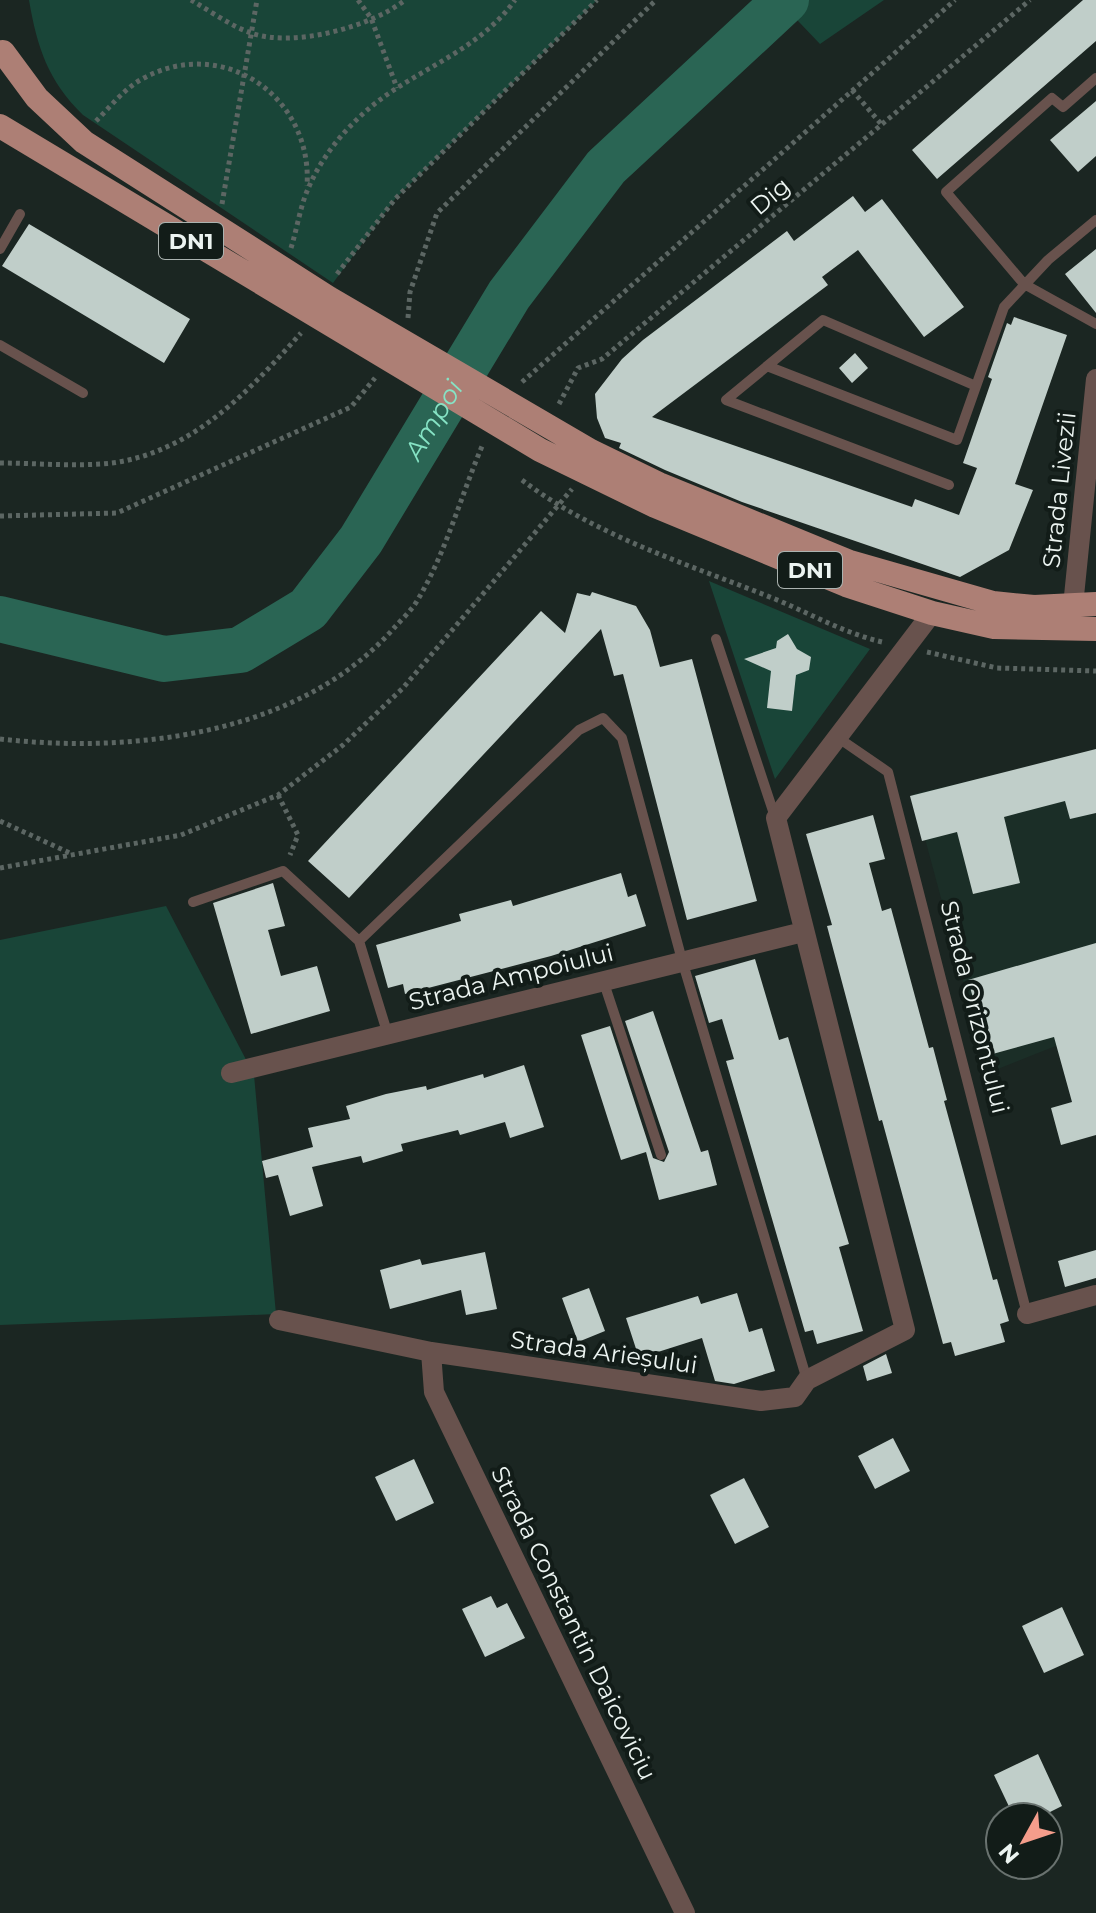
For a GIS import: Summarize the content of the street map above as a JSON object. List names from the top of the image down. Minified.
{"streets":{"main road":["DN1"],"street":["Strada Livezii","Strada Ampoiului","Strada Arieșului","Strada Constantin Daicoviciu"],"lane":["Strada Orizontului"],"path":["Dig"]},"crossings":[["Dig","DN1"],["DN1","Strada Livezii"],["Strada Ampoiului","Strada Arieșului"],["Strada Arieșului","Strada Constantin Daicoviciu"]],"water":["Ampoi"],"north":"bottom left"}
